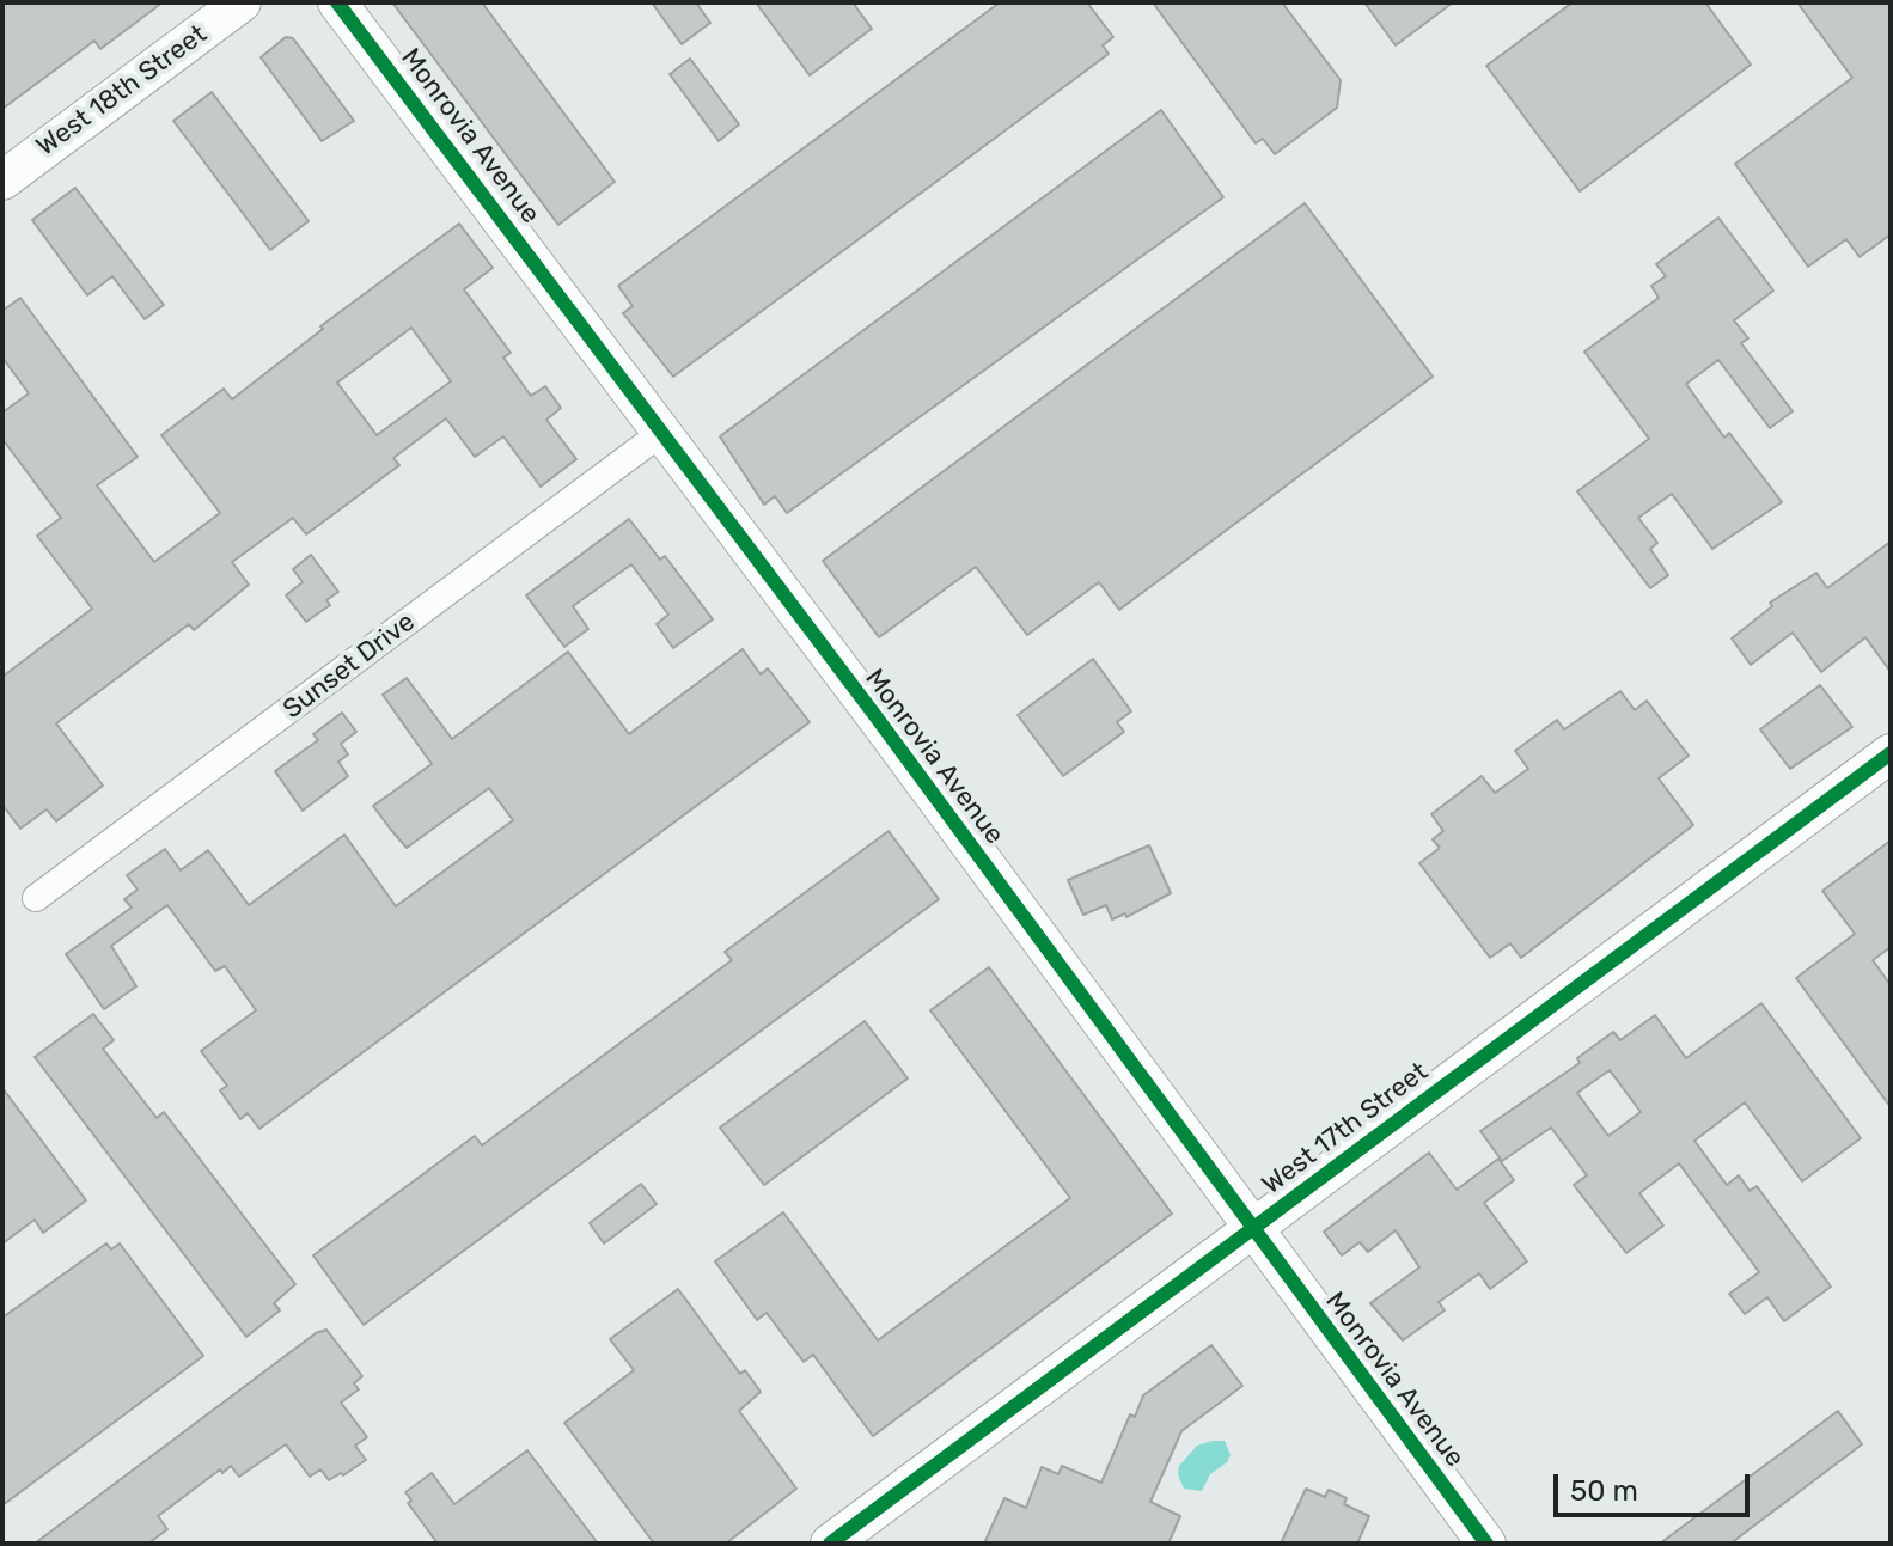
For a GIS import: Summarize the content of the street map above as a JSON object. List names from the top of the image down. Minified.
{"streets":{"street":["West 18th Street","Monrovia Avenue","Sunset Drive","West 17th Street"]},"crossings":[["Monrovia Avenue","Sunset Drive"],["Monrovia Avenue","West 17th Street"]],"scale_bar":"50 m"}
